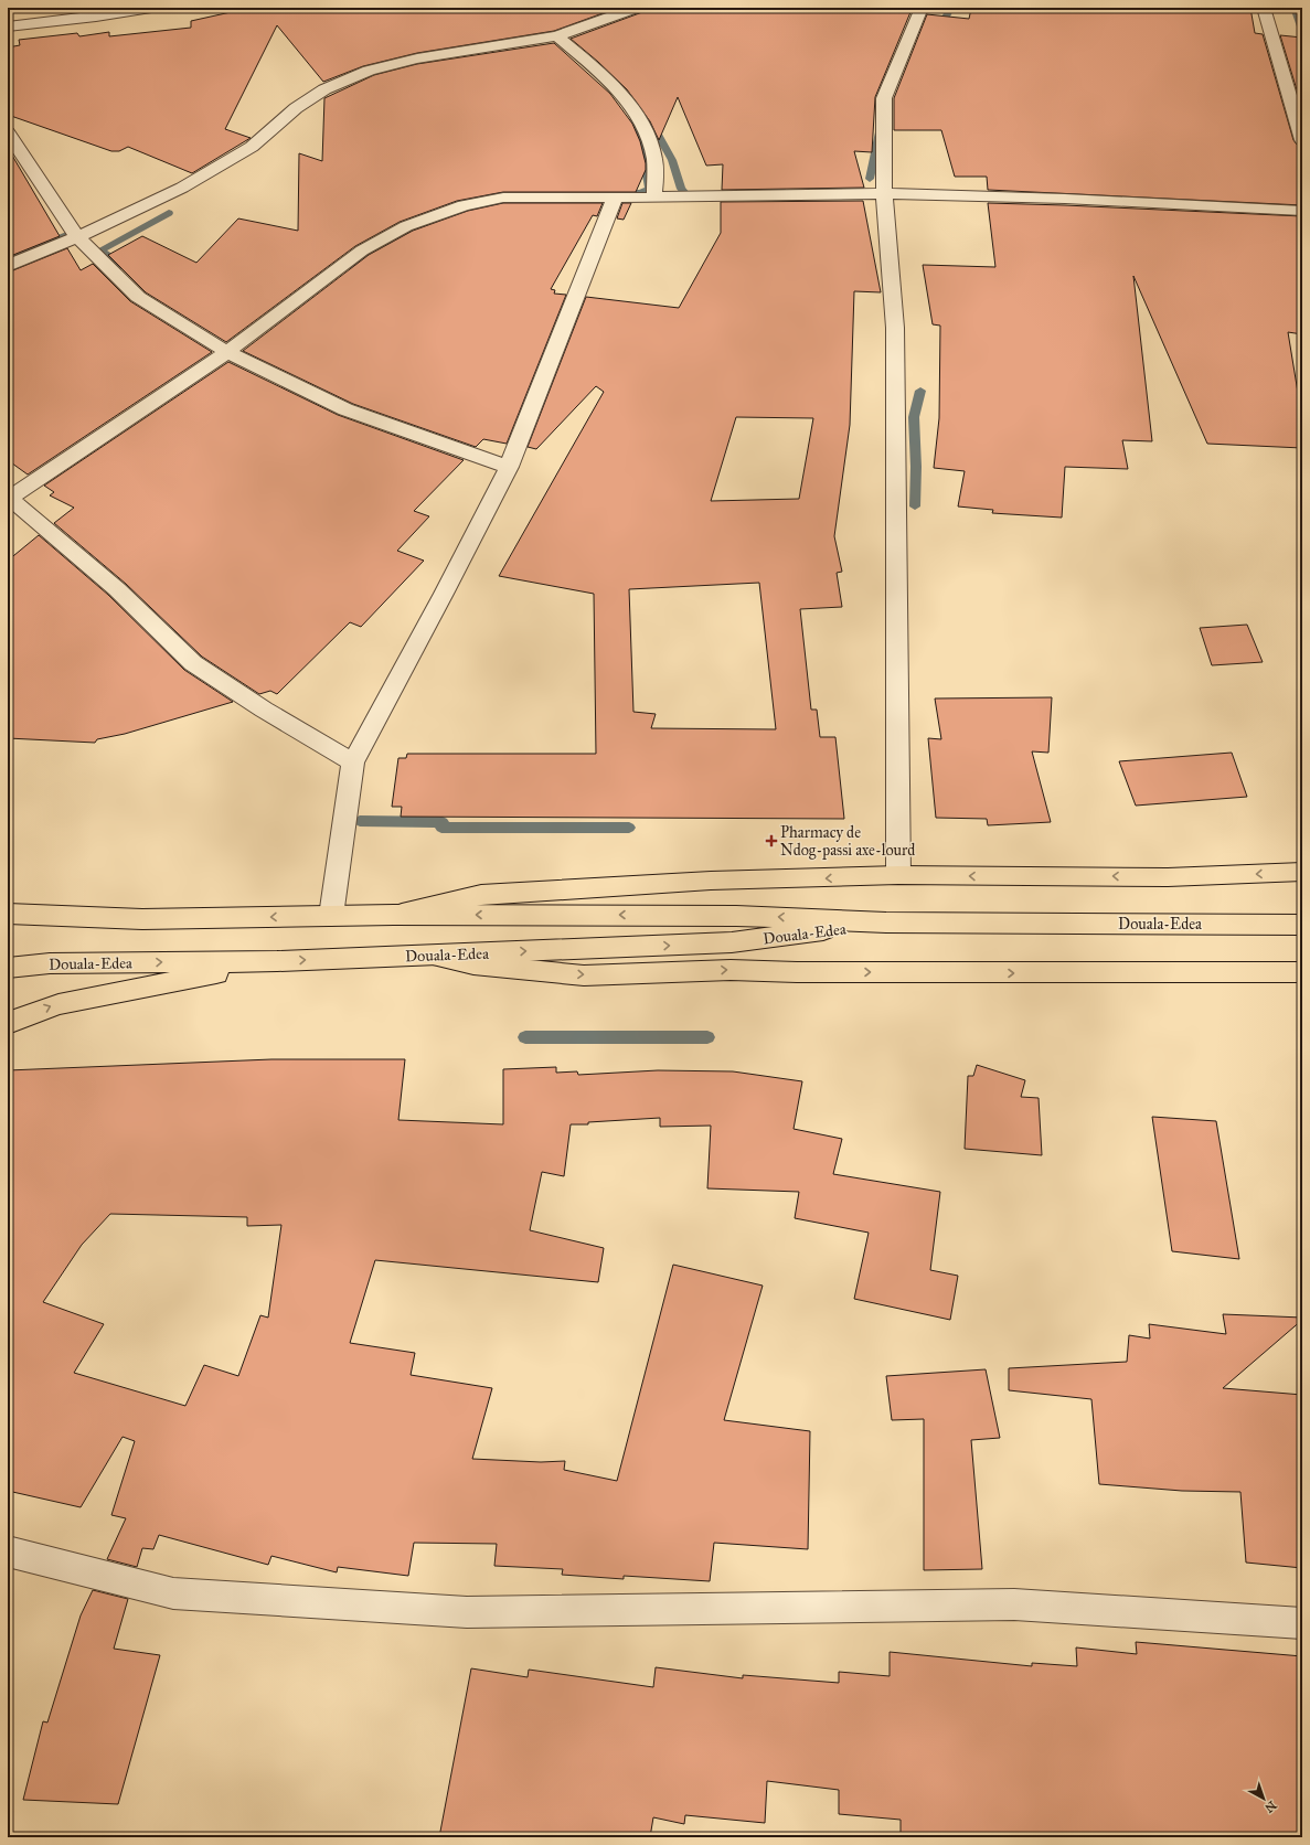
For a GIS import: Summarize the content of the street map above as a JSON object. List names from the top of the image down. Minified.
{"streets":{"main road":["Douala-Edea"]},"places":{"health":["Pharmacy de Ndog-passi axe-lourd"]},"north":"bottom right"}
